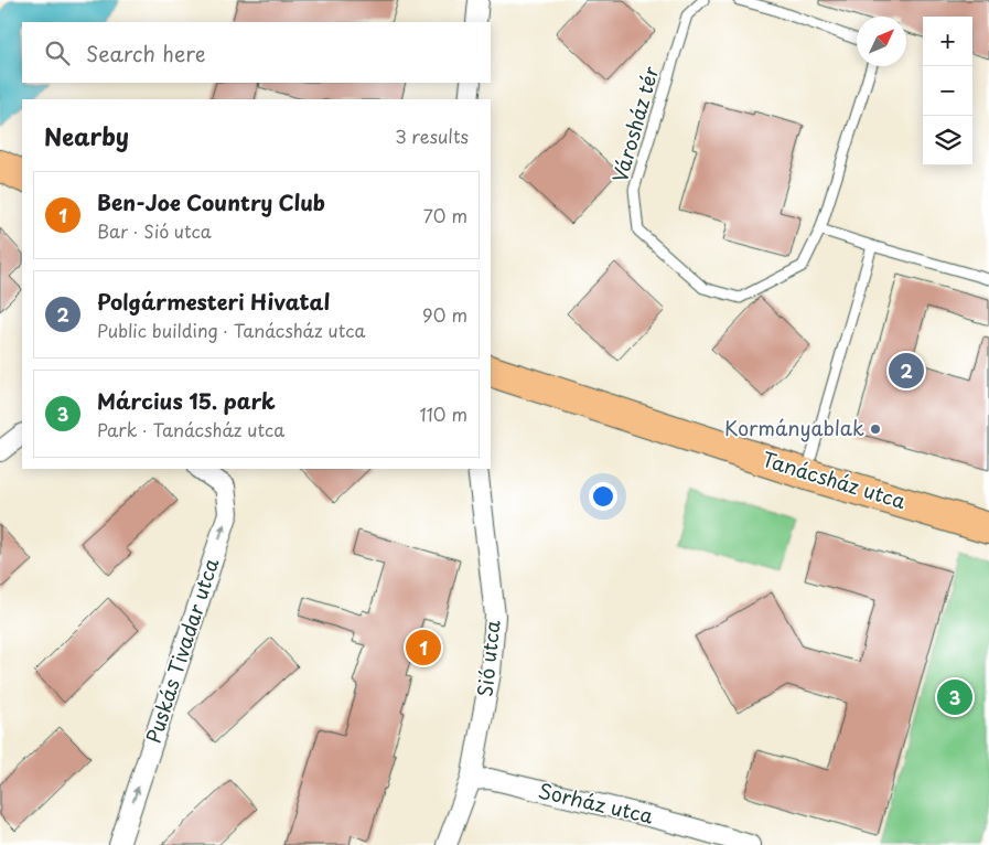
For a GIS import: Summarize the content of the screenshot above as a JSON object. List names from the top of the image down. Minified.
{"streets":{"main road":["Tanácsház utca"],"street":["Puskás Tivadar utca","Sió utca","Sorház utca"],"lane":["Városház tér"]},"crossings":[["Sió utca","Sorház utca"]],"one_way":["Puskás Tivadar utca"],"places":["Kormányablak"],"north":"top right","page":{"map_buttons":["+","−"],"search":"Search here","heading":["Nearby","3 results"],"list":[{"mark":"1","name":"Ben-Joe Country Club","note":"Bar · Sió utca","value":"70 m"},{"mark":"2","name":"Polgármesteri Hivatal","note":"Public building · Tanácsház utca","value":"90 m"},{"mark":"3","name":"Március 15. park","note":"Park · Tanácsház utca","value":"110 m"}],"pins":["2","1","3"]}}
